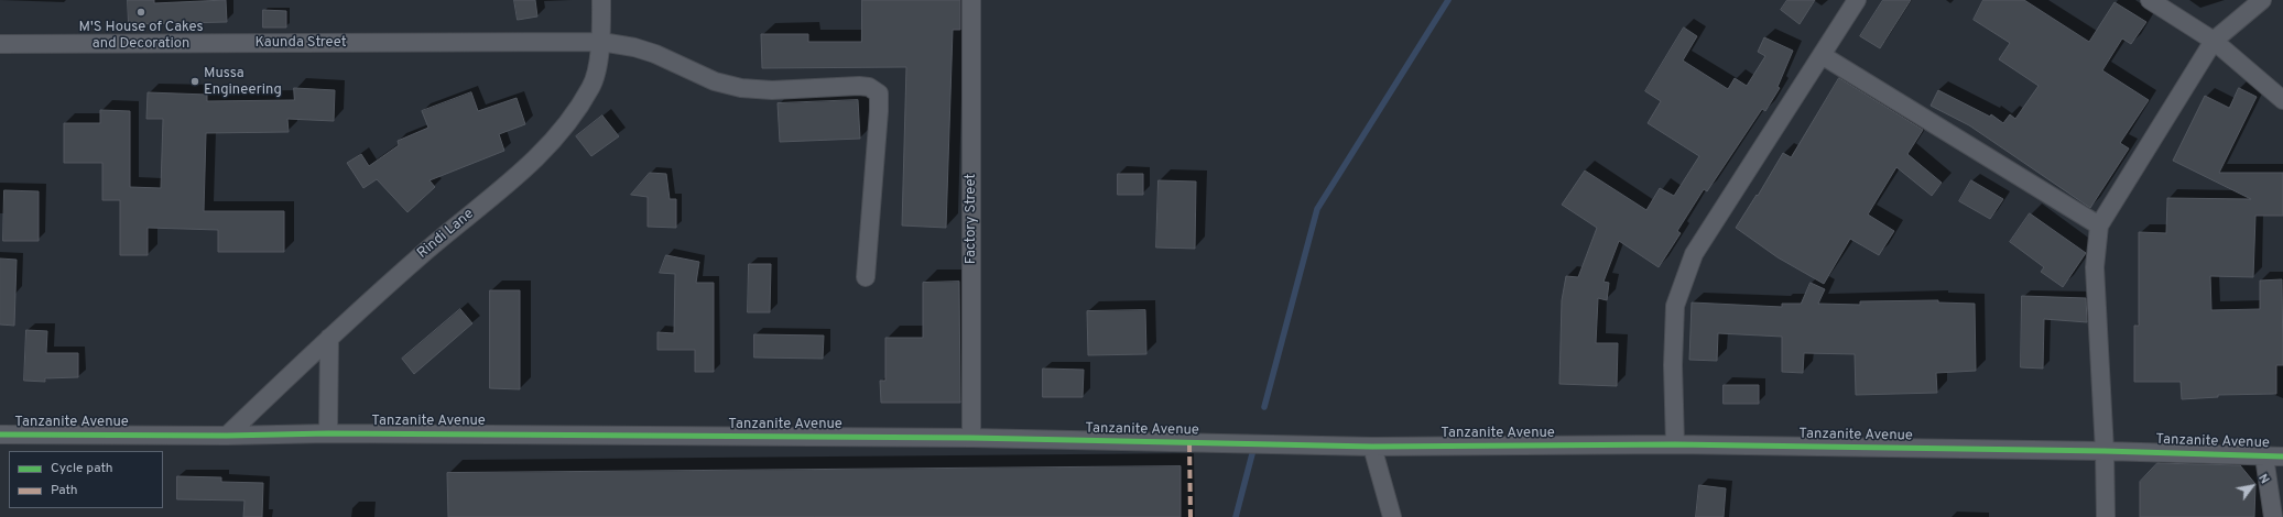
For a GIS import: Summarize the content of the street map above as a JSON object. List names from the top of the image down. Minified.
{"streets":{"street":["Kaunda Street","Factory Street","Rindi Lane","Tanzanite Avenue"]},"crossings":[["Kaunda Street","Rindi Lane"],["Factory Street","Tanzanite Avenue"],["Rindi Lane","Tanzanite Avenue"]],"places":["M'S House of Cakes and Decoration","Mussa Engineering"],"legend":["Cycle path","Path"],"north":"top right"}
